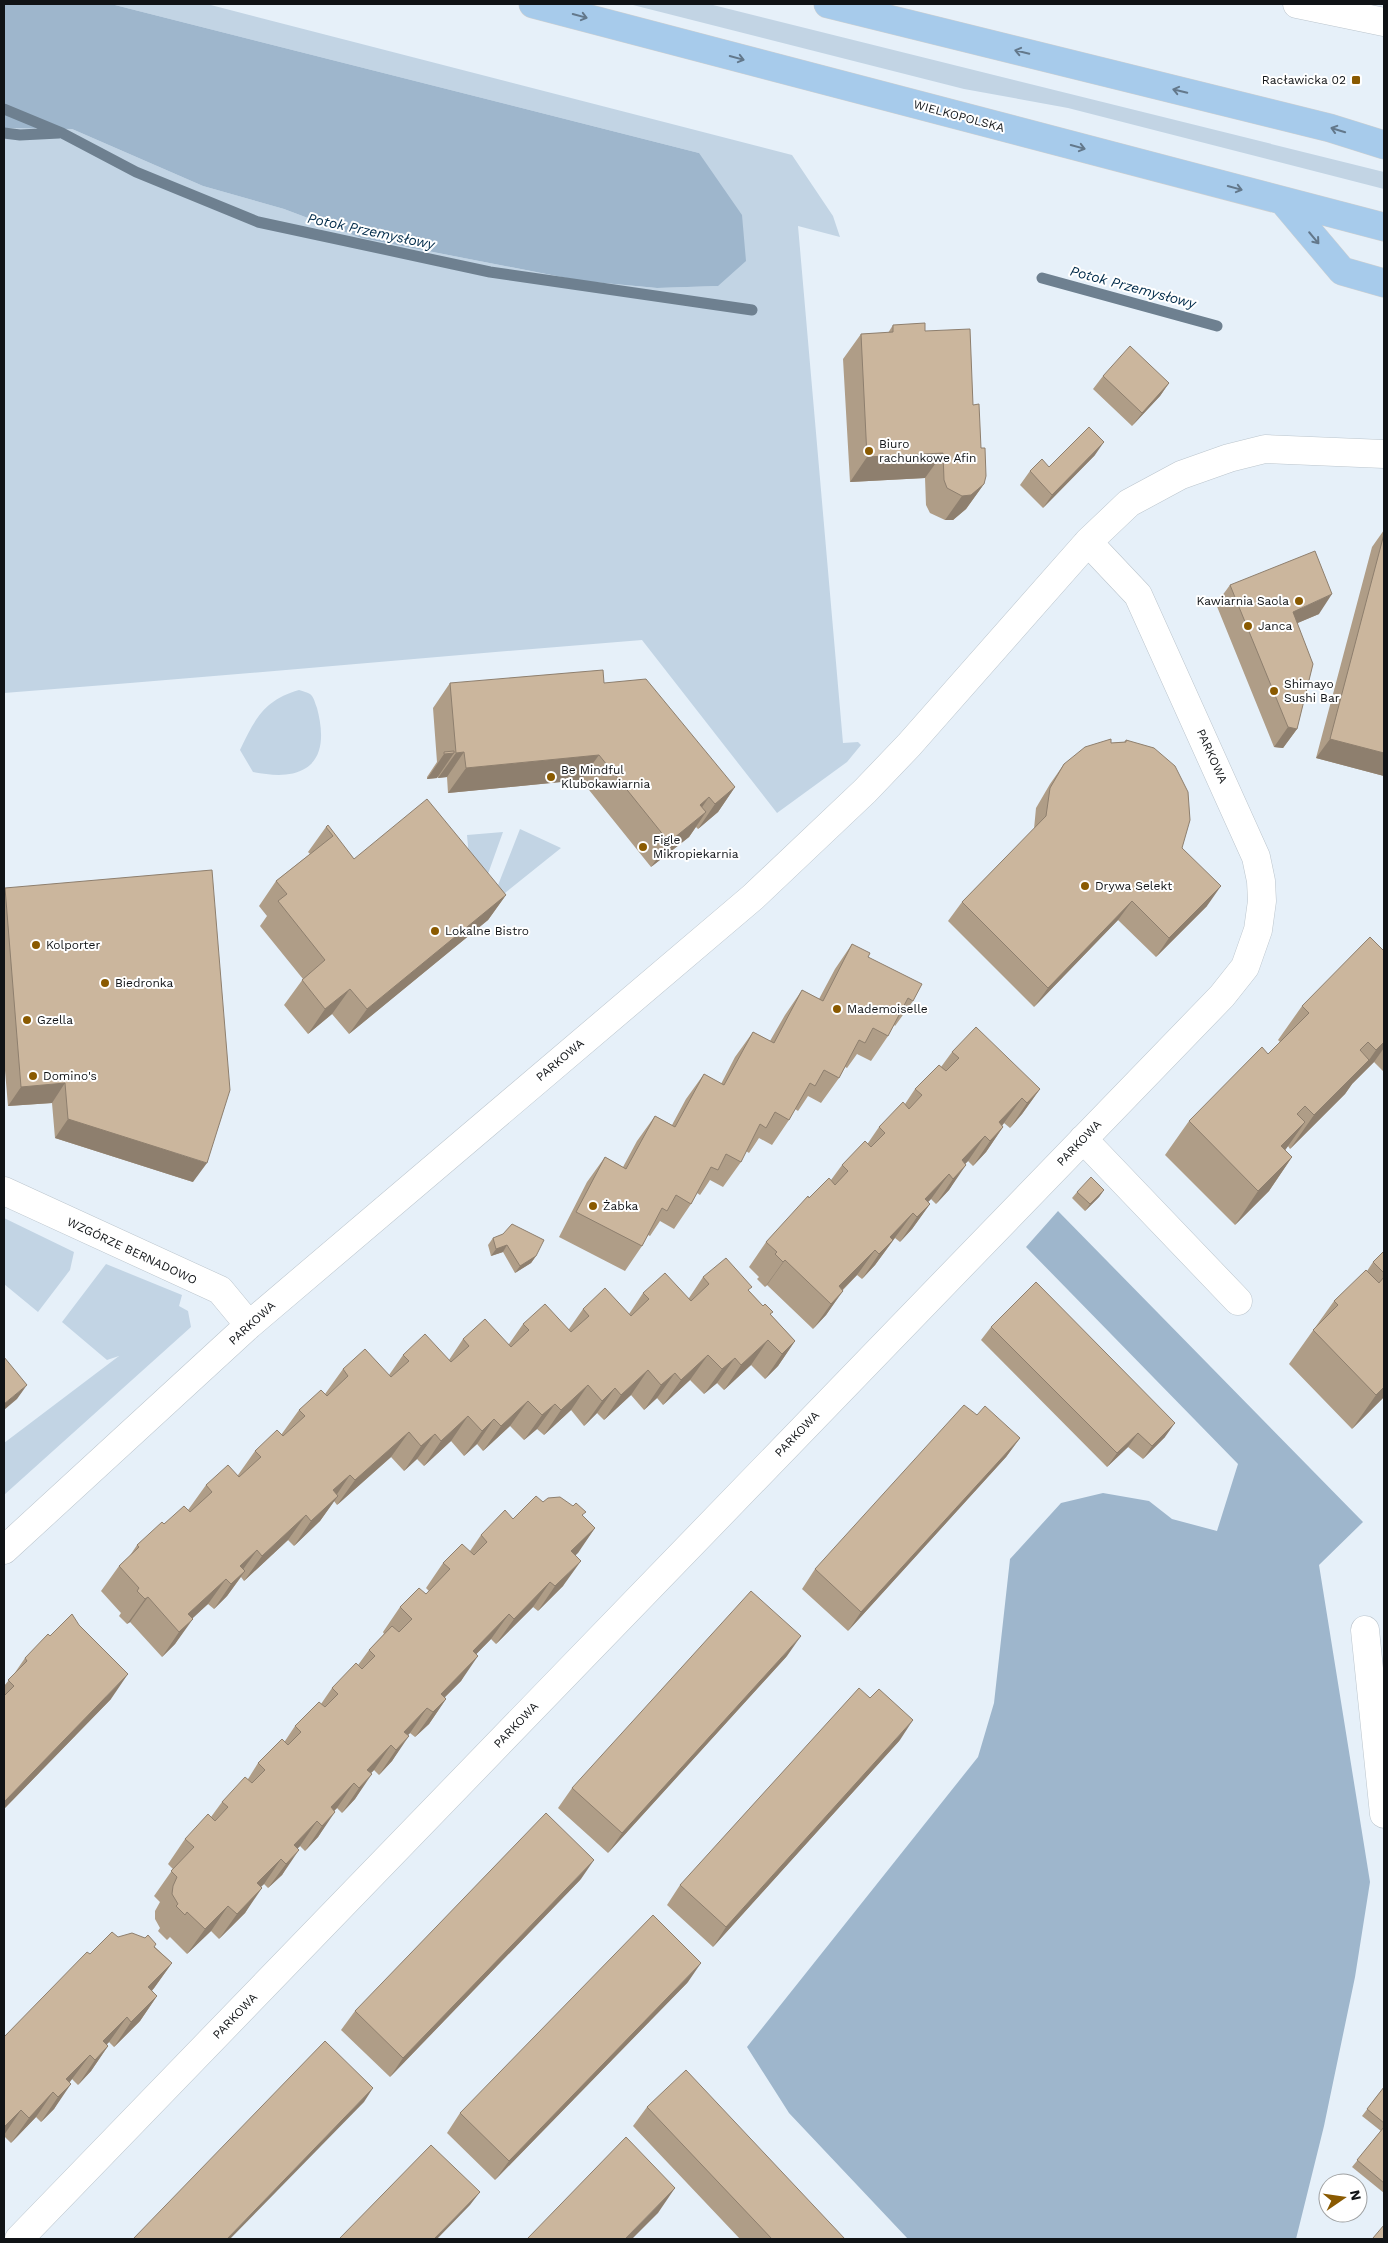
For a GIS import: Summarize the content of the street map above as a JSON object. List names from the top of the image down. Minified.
{"streets":{"main road":["WIELKOPOLSKA"],"street":["PARKOWA","WZGÓRZE BERNADOWO"]},"crossings":[["PARKOWA","WZGÓRZE BERNADOWO"]],"water":["Potok Przemysłowy"],"places":{"transit":["Racławicka 02"],"other":["Biuro rachunkowe Afin","Kawiarnia Saola","Janca","Shimayo Sushi Bar","Be Mindful Klubokawiarnia","Figle Mikropiekarnia","Drywa Selekt","Lokalne Bistro","Kolporter","Biedronka","Mademoiselle","Gzella","Domino's","Żabka"]},"north":"right"}
